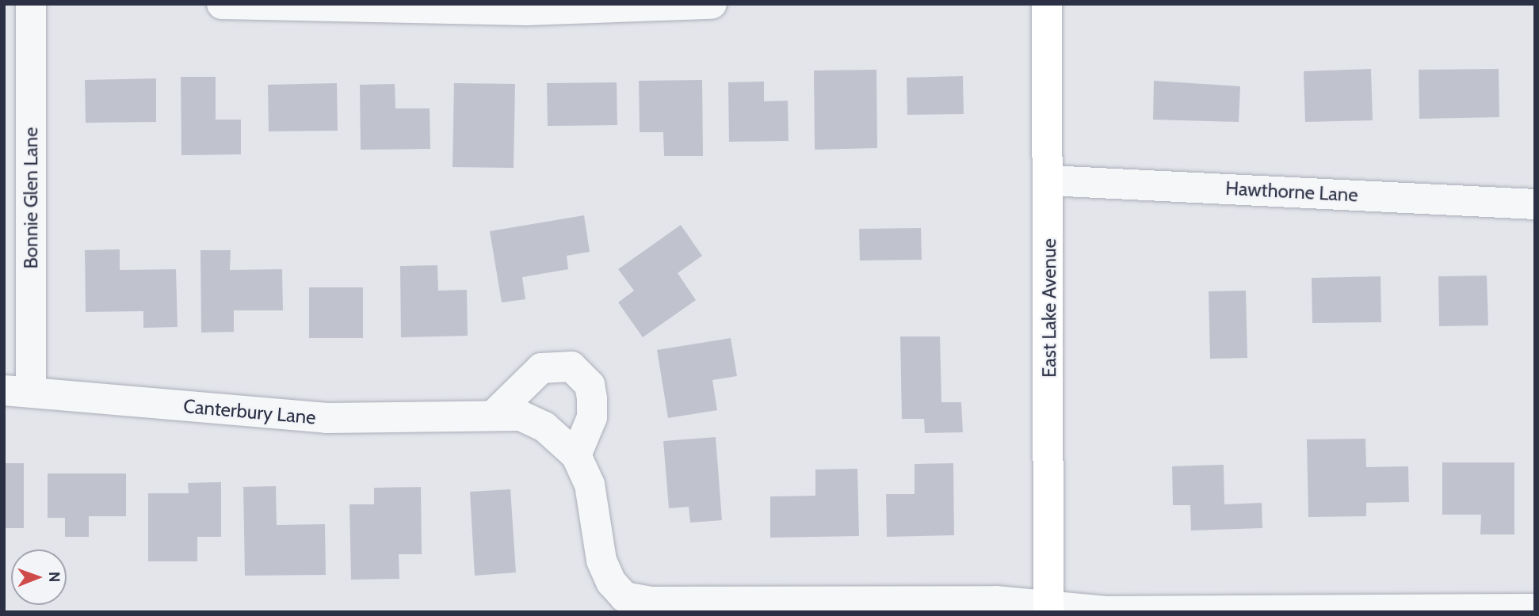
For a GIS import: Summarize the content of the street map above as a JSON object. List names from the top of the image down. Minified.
{"streets":{"main road":["East Lake Avenue"],"street":["Hawthorne Lane","Bonnie Glen Lane","Canterbury Lane"]},"crossings":[["Hawthorne Lane","East Lake Avenue"],["Bonnie Glen Lane","Canterbury Lane"],["East Lake Avenue","Canterbury Lane"]],"north":"right"}
